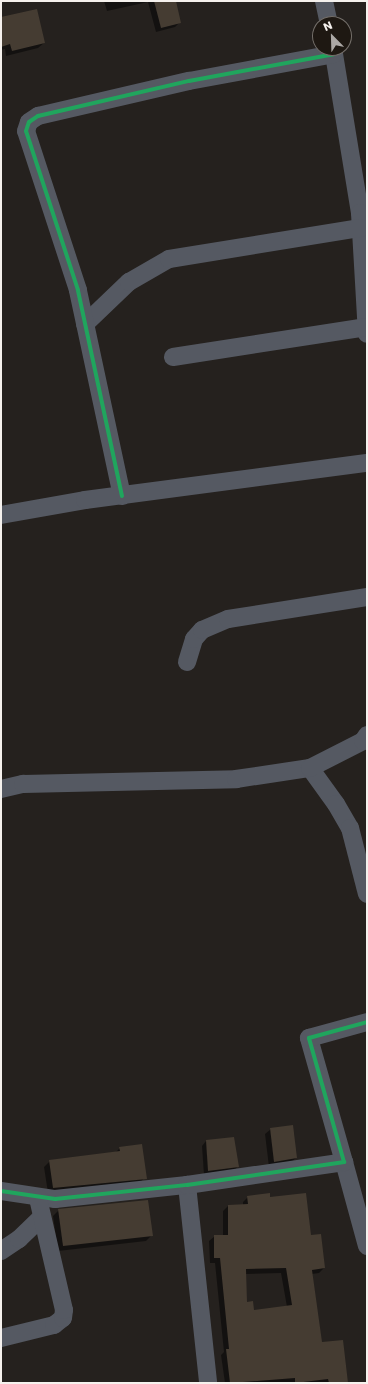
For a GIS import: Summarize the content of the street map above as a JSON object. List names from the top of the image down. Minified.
{"north":"top left"}
